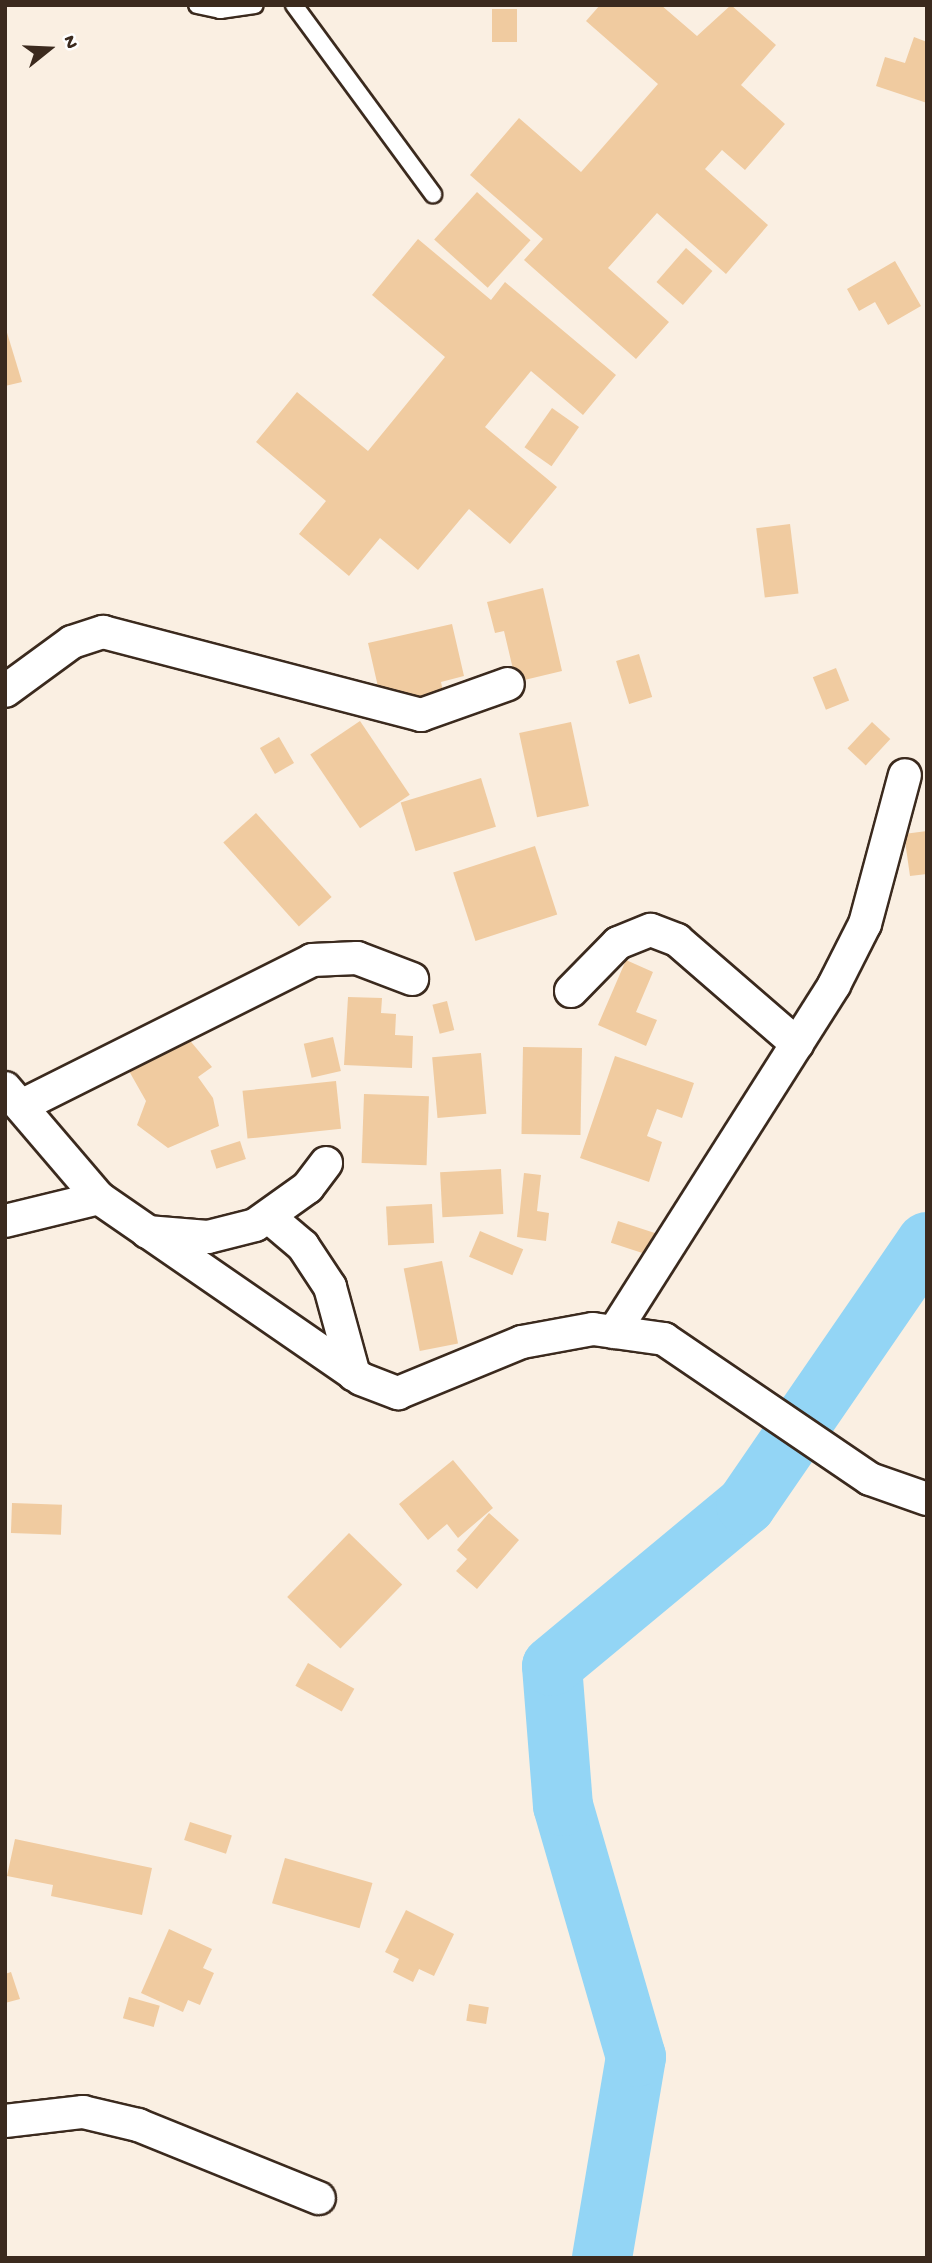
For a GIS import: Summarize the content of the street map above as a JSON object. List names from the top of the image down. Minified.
{"north":"right"}
